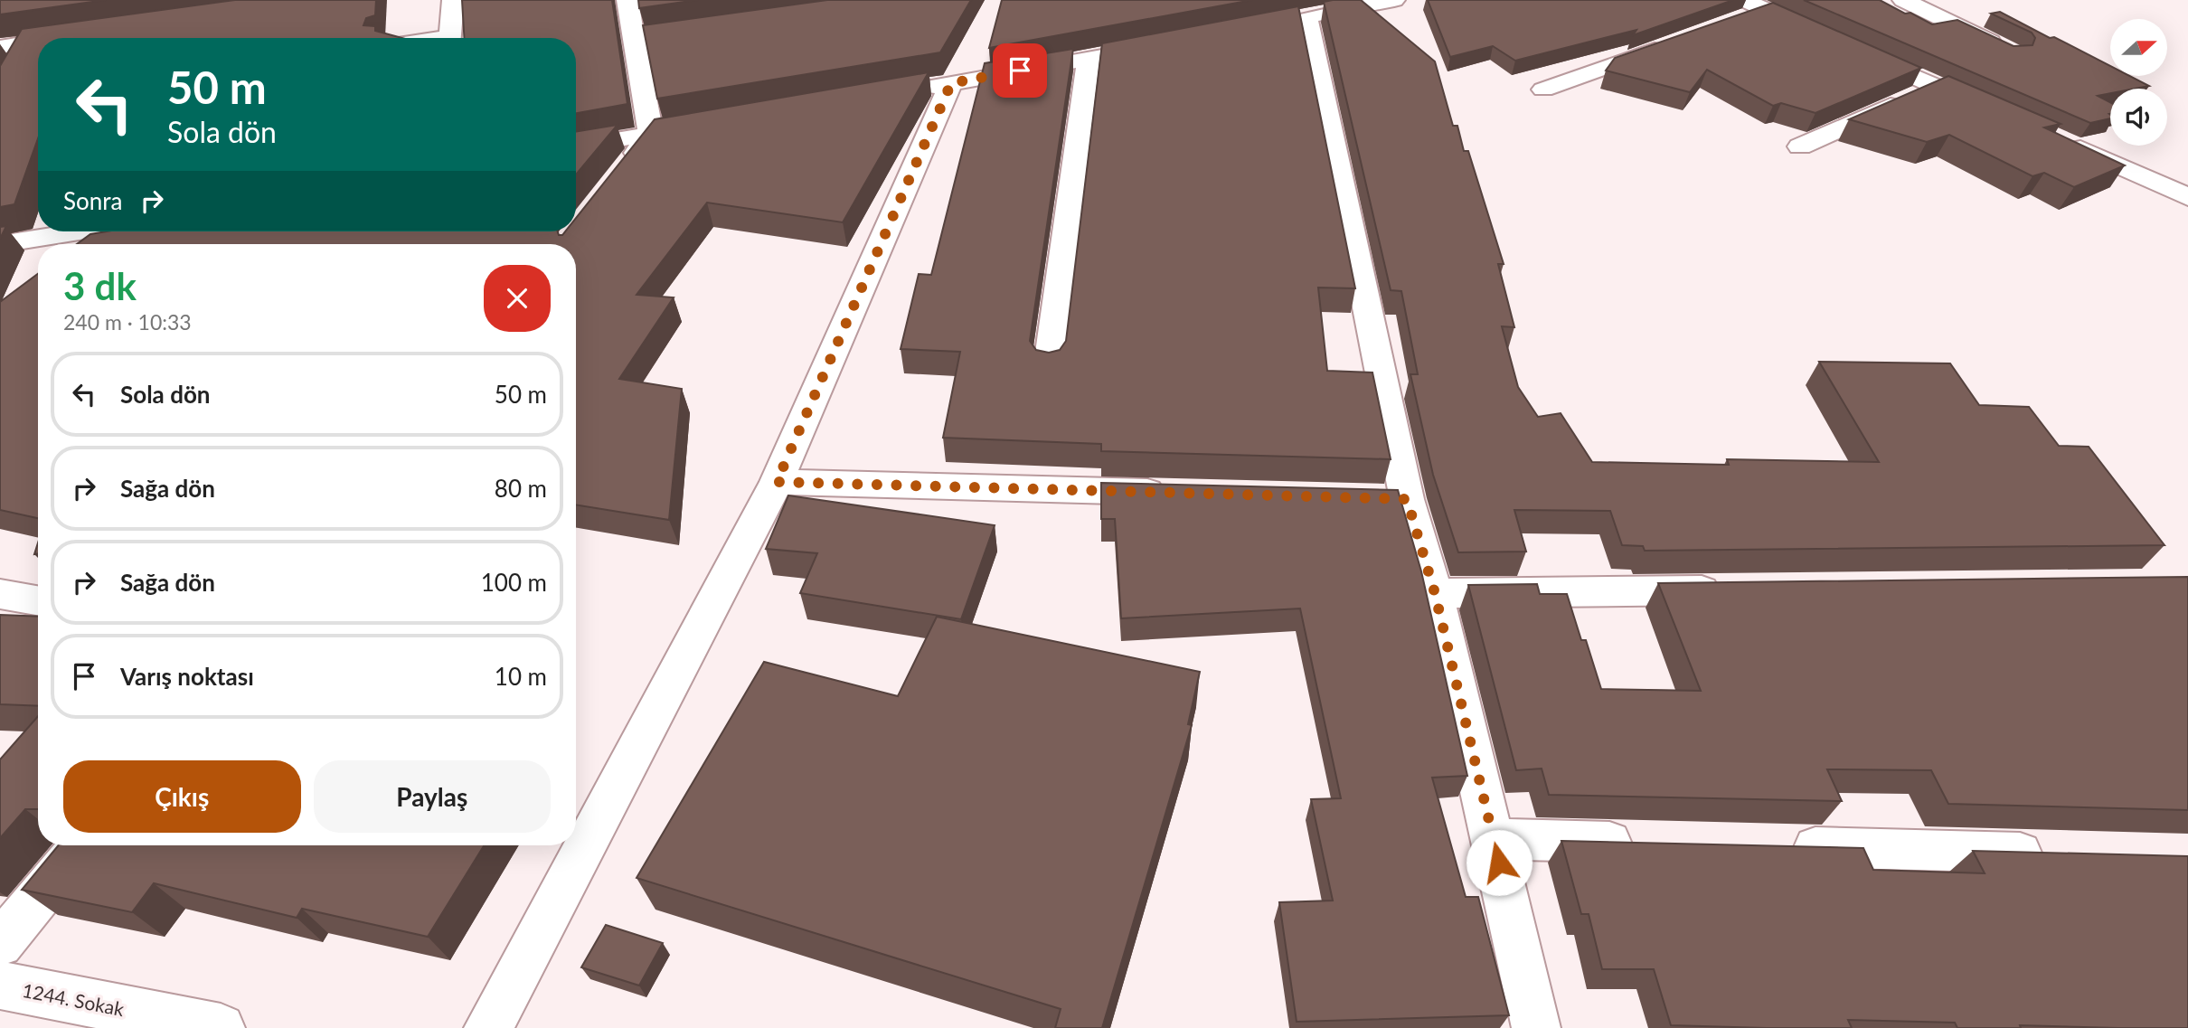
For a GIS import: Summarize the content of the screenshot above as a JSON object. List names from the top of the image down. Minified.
{"streets":{"street":["1244. Sokak"]},"north":"right","page":{"turn":["50 m","Sola dön"],"then":"Sonra","heading":["3 dk","240 m · 10:33"],"list":[{"name":"Sola dön","value":"50 m"},{"name":"Sağa dön","value":"80 m"},{"name":"Sağa dön","value":"100 m"},{"name":"Varış noktası","value":"10 m"}],"buttons":["Çıkış","Paylaş"]}}
